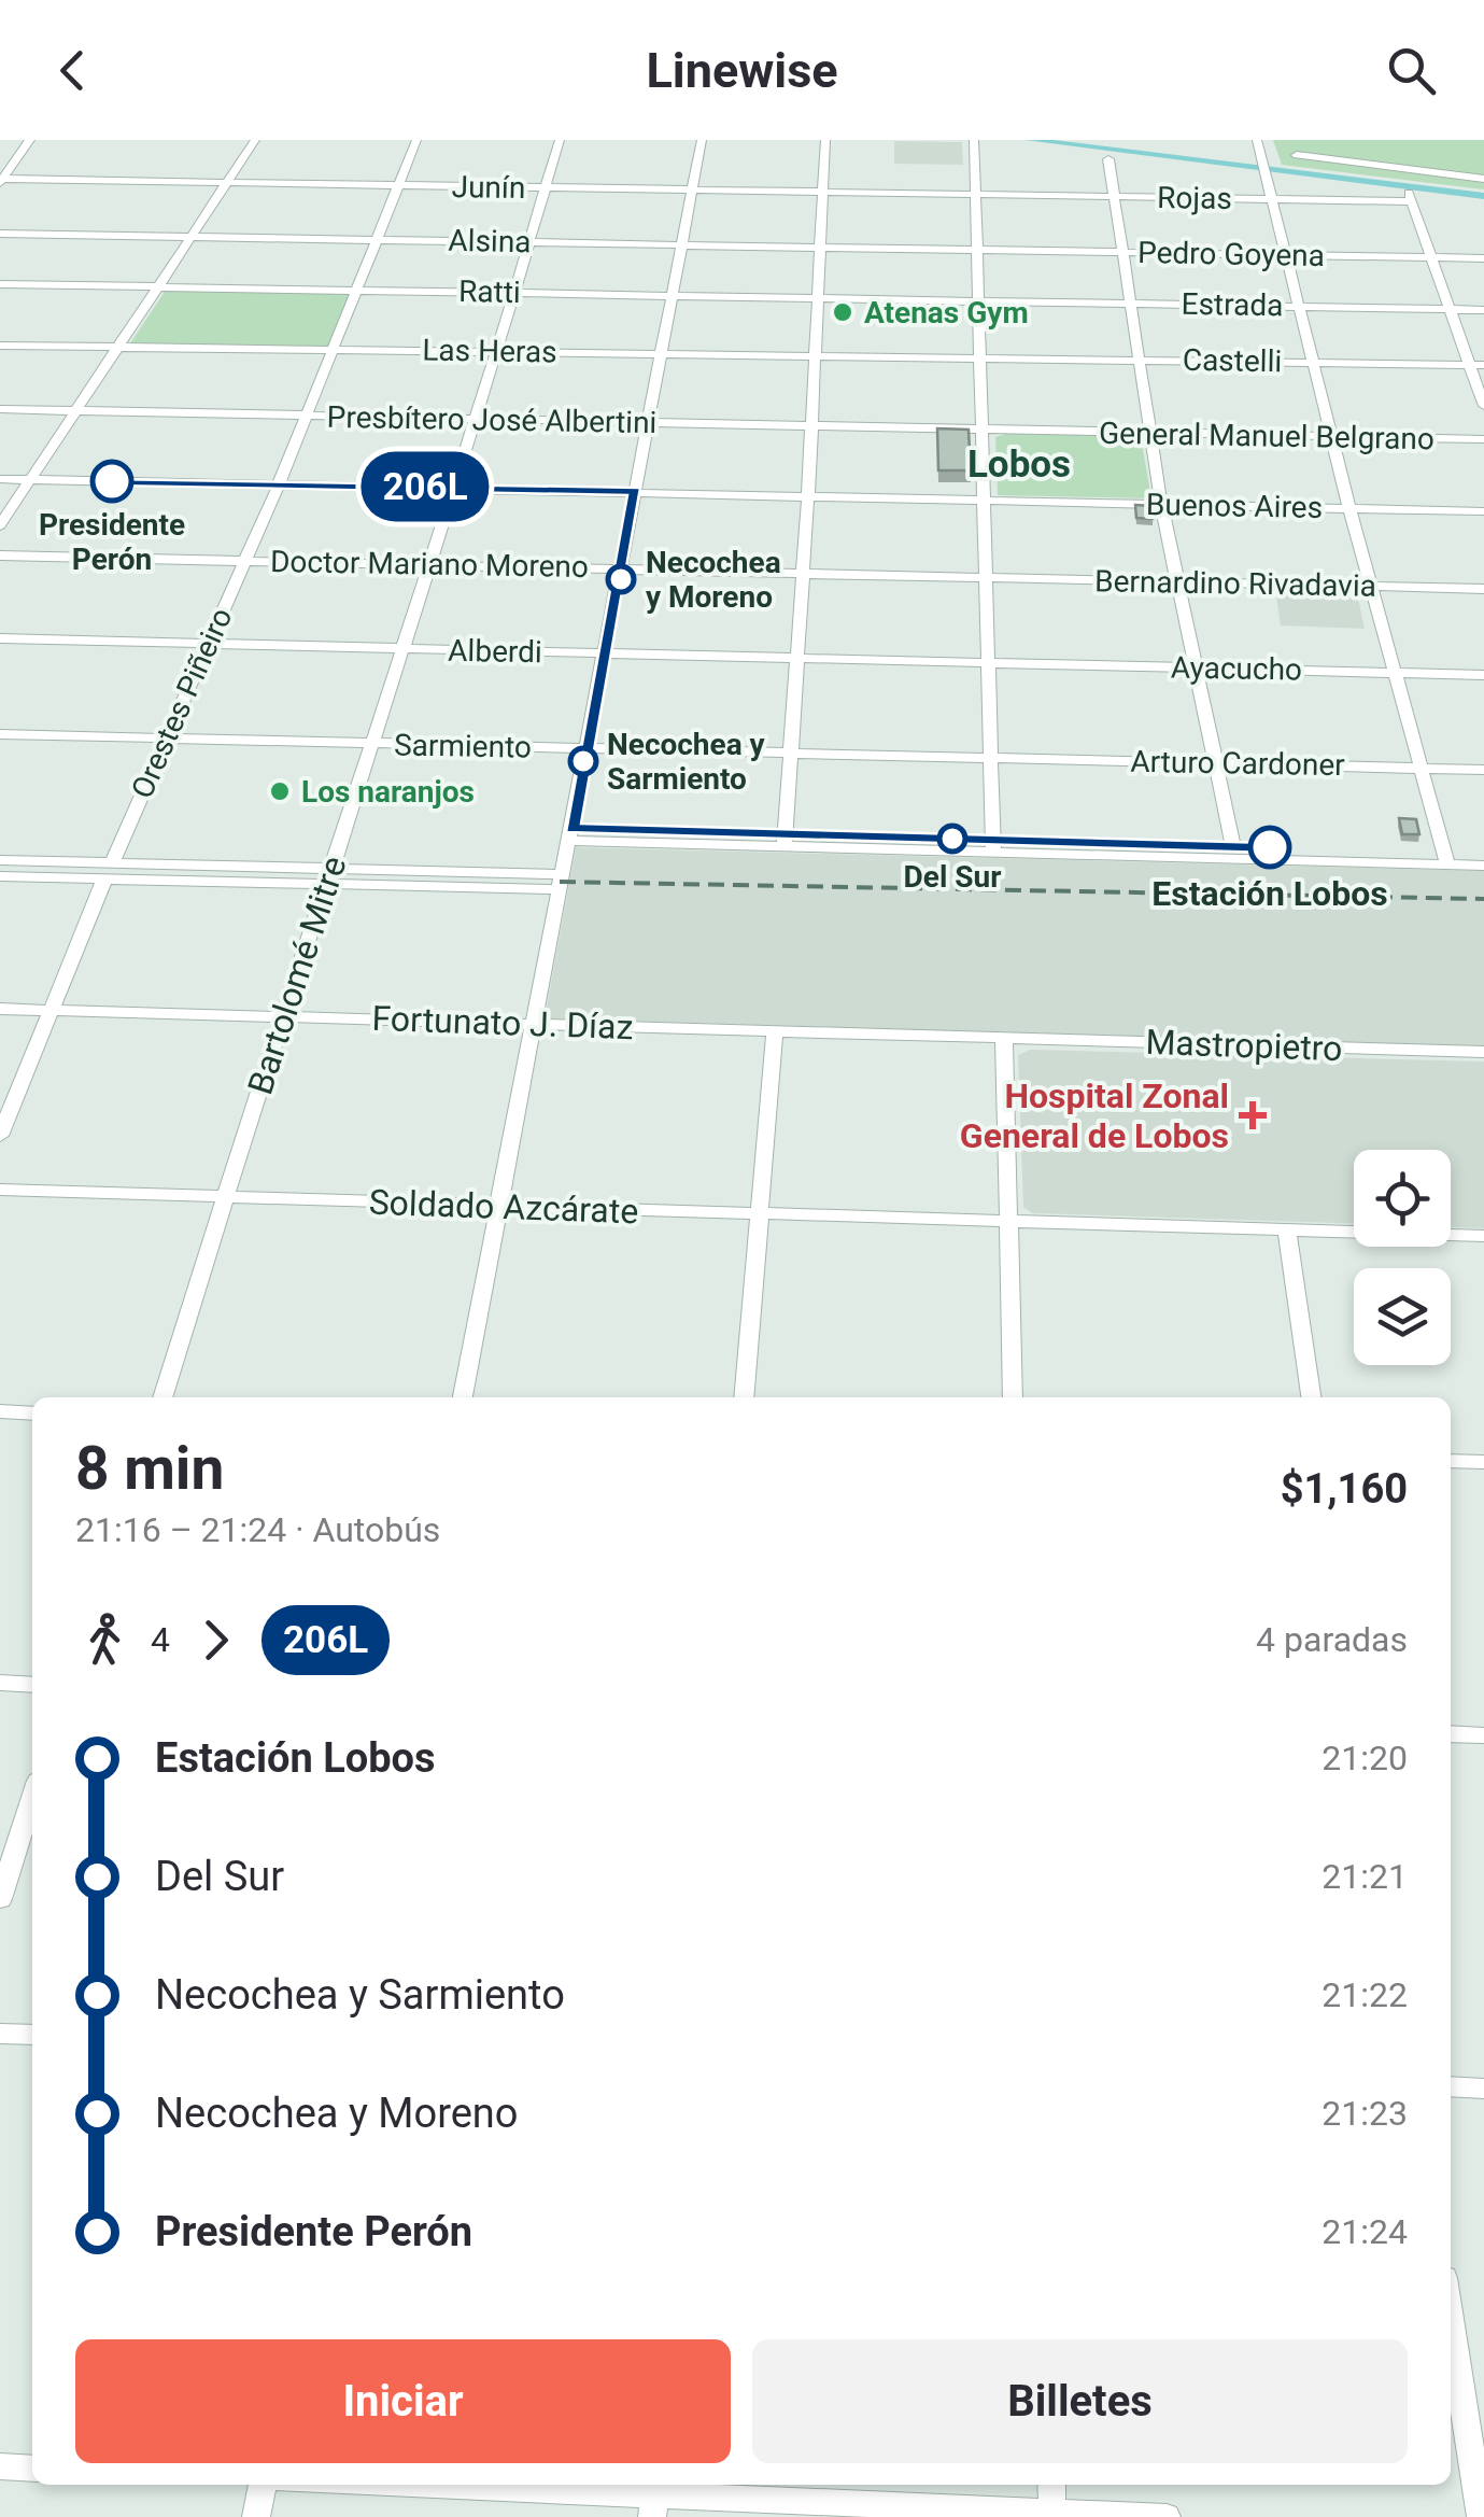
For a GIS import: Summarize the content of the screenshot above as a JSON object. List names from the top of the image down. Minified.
{"streets":{"street":["Junín","Rojas","Alsina","Pedro Goyena","Ratti","Estrada","Las Heras","Castelli","Presbítero José Albertini","General Manuel Belgrano","Buenos Aires","Doctor Mariano Moreno","Bernardino Rivadavia","Alberdi","Ayacucho","Orestes Piñeiro","Sarmiento","Arturo Cardoner","Bartolomé Mitre","Fortunato J. Díaz","Mastropietro","Soldado Azcárate"]},"crossings":[["Junín","Rojas"],["Junín","Orestes Piñeiro"],["Junín","Bartolomé Mitre"],["Rojas","Pedro Goyena"],["Alsina","Pedro Goyena"],["Alsina","Orestes Piñeiro"],["Alsina","Bartolomé Mitre"],["Ratti","Estrada"],["Ratti","Orestes Piñeiro"],["Ratti","Bartolomé Mitre"],["Las Heras","Castelli"],["Las Heras","Orestes Piñeiro"],["Las Heras","Bartolomé Mitre"],["Presbítero José Albertini","General Manuel Belgrano"],["Presbítero José Albertini","Orestes Piñeiro"],["Presbítero José Albertini","Bartolomé Mitre"],["Buenos Aires","Orestes Piñeiro"],["Buenos Aires","Bartolomé Mitre"],["Doctor Mariano Moreno","Bernardino Rivadavia"],["Doctor Mariano Moreno","Orestes Piñeiro"],["Doctor Mariano Moreno","Bartolomé Mitre"],["Alberdi","Ayacucho"],["Alberdi","Orestes Piñeiro"],["Alberdi","Bartolomé Mitre"],["Orestes Piñeiro","Sarmiento"],["Orestes Piñeiro","Fortunato J. Díaz"],["Sarmiento","Arturo Cardoner"],["Sarmiento","Bartolomé Mitre"],["Bartolomé Mitre","Fortunato J. Díaz"],["Bartolomé Mitre","Soldado Azcárate"],["Fortunato J. Díaz","Mastropietro"]],"districts":["Lobos"],"places":{"other":["Atenas Gym","Presidente Perón","Necochea y Moreno","Necochea y Sarmiento","Los naranjos","Del Sur","Estación Lobos"],"health":["Hospital Zonal General de Lobos"]},"lines":["bus line 206L"],"page":{"header":"Linewise","on_map":"206L","heading":["8 min","21:16 – 21:24 · Autobús","$1,160"],"legs":["4","206L","4 paradas"],"list":[{"name":"Estación Lobos","value":"21:20"},{"name":"Del Sur","value":"21:21"},{"name":"Necochea y Sarmiento","value":"21:22"},{"name":"Necochea y Moreno","value":"21:23"},{"name":"Presidente Perón","value":"21:24"}],"buttons":["Iniciar","Billetes"]}}
